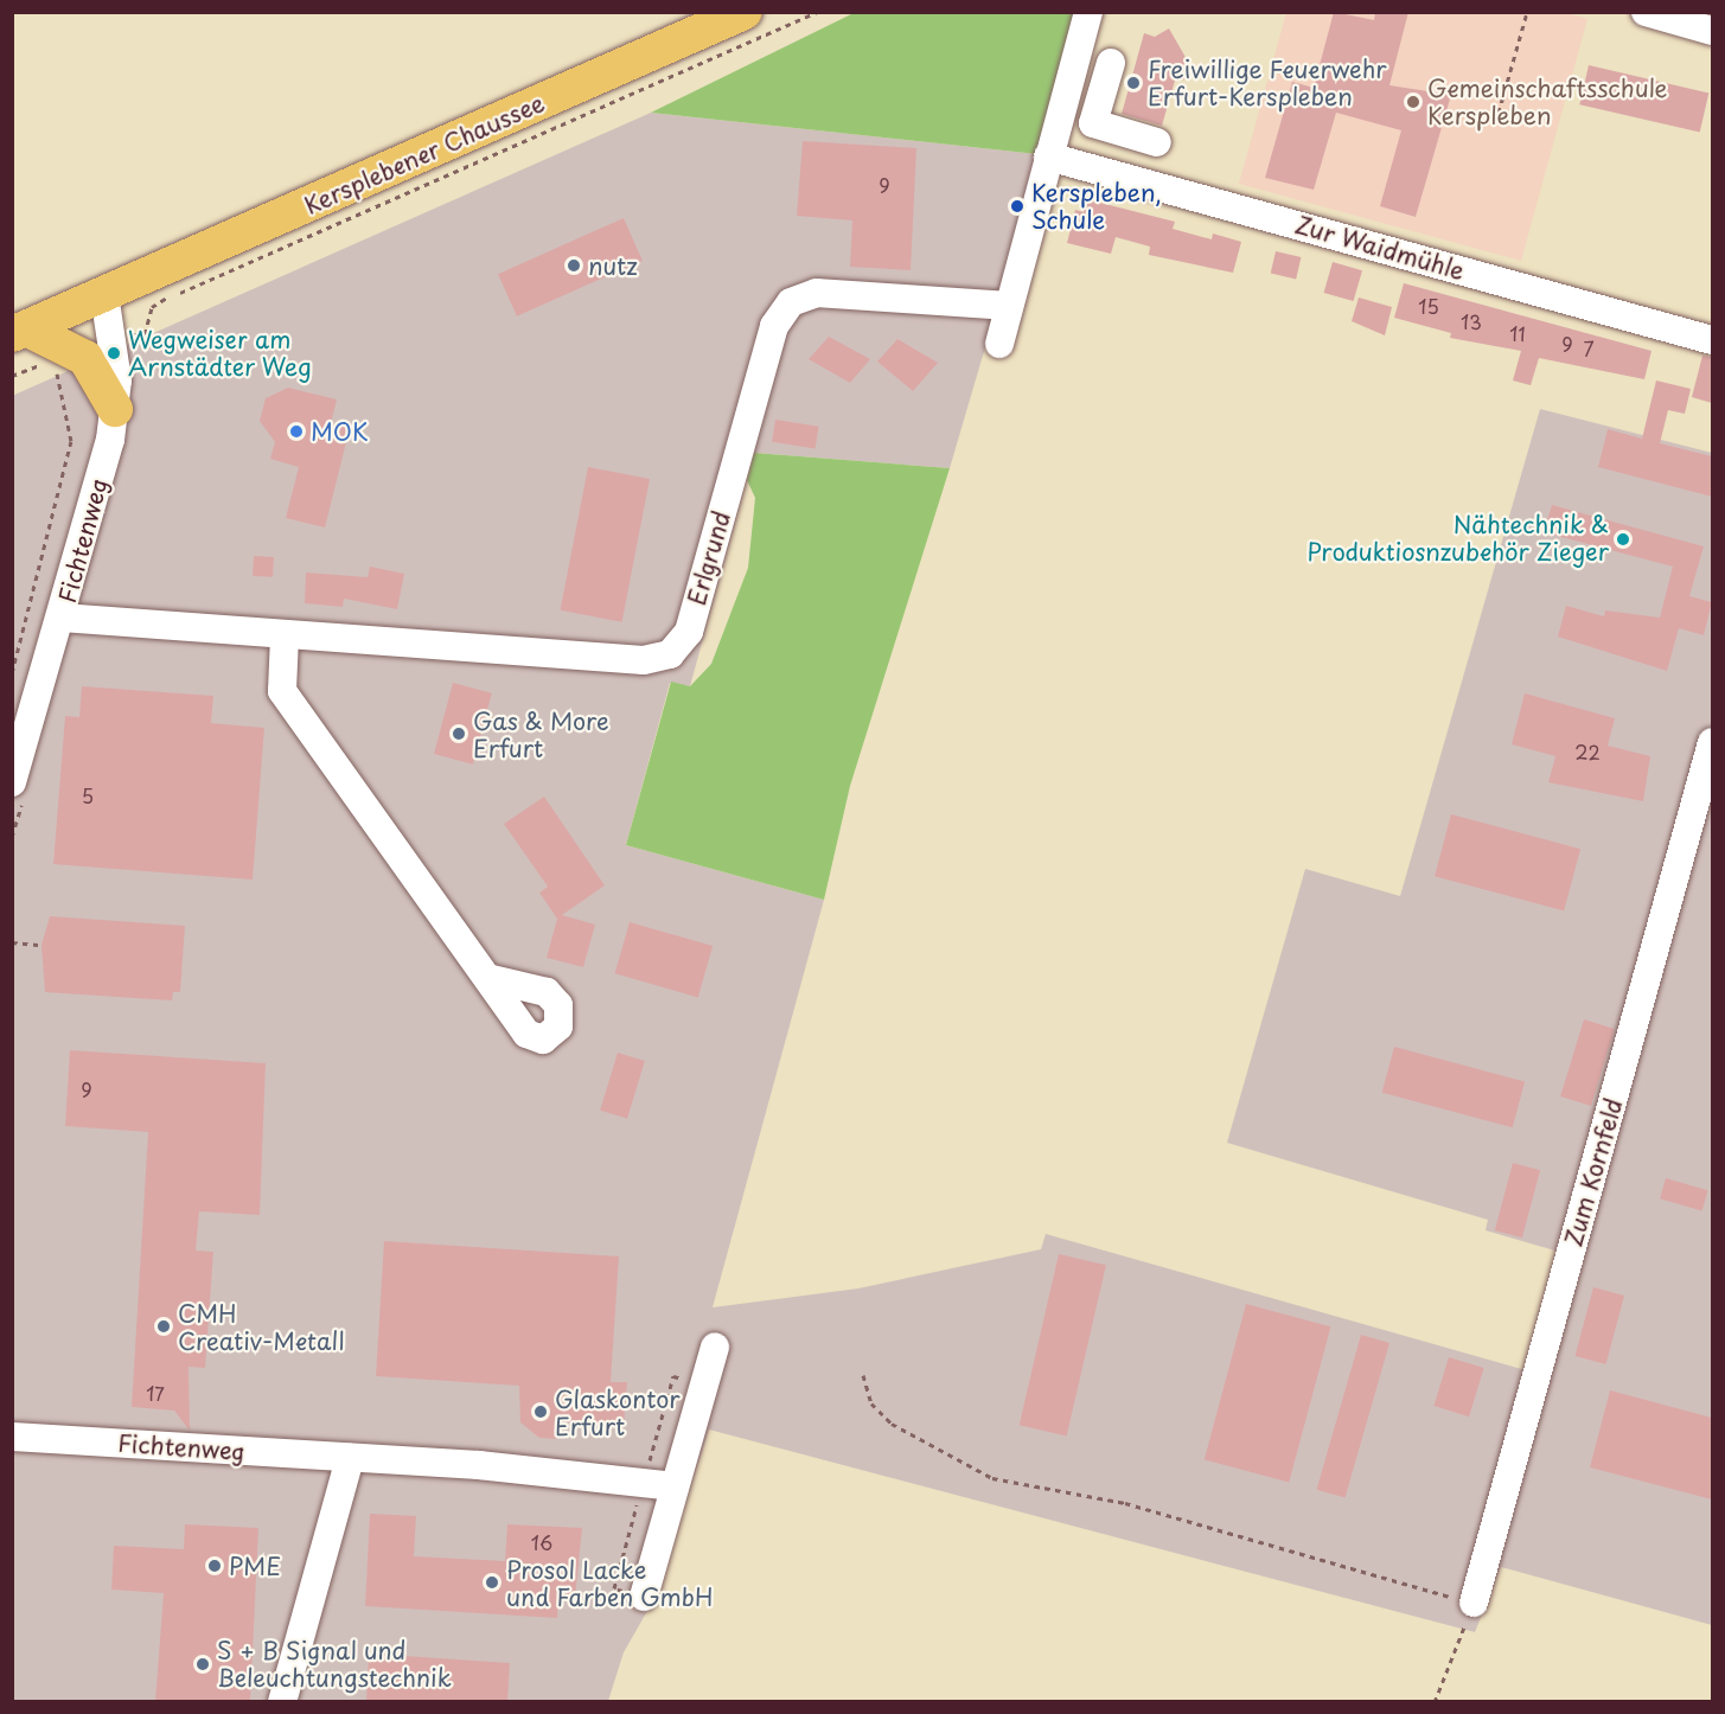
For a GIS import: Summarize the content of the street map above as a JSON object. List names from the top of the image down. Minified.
{"streets":{"main road":["Kersplebener Chaussee"],"street":["Zur Waidmühle","Fichtenweg","Erlgrund","Zum Kornfeld"]},"crossings":[["Kersplebener Chaussee","Fichtenweg"],["Fichtenweg","Erlgrund"]],"places":["Freiwillige Feuerwehr Erfurt-Kerspleben","Gemeinschaftsschule Kerspleben","Kerspleben, Schule","nutz","Wegweiser am Arnstädter Weg","MOK","Nähtechnik & Produktiosnzubehör Zieger","Gas & More Erfurt","CMH Creativ-Metall","Glaskontor Erfurt","PME","Prosol Lacke und Farben GmbH","S + B Signal und Beleuchtungstechnik"],"house_numbers":["9","15","13","11","9","7","22","5","9","17","16"]}
